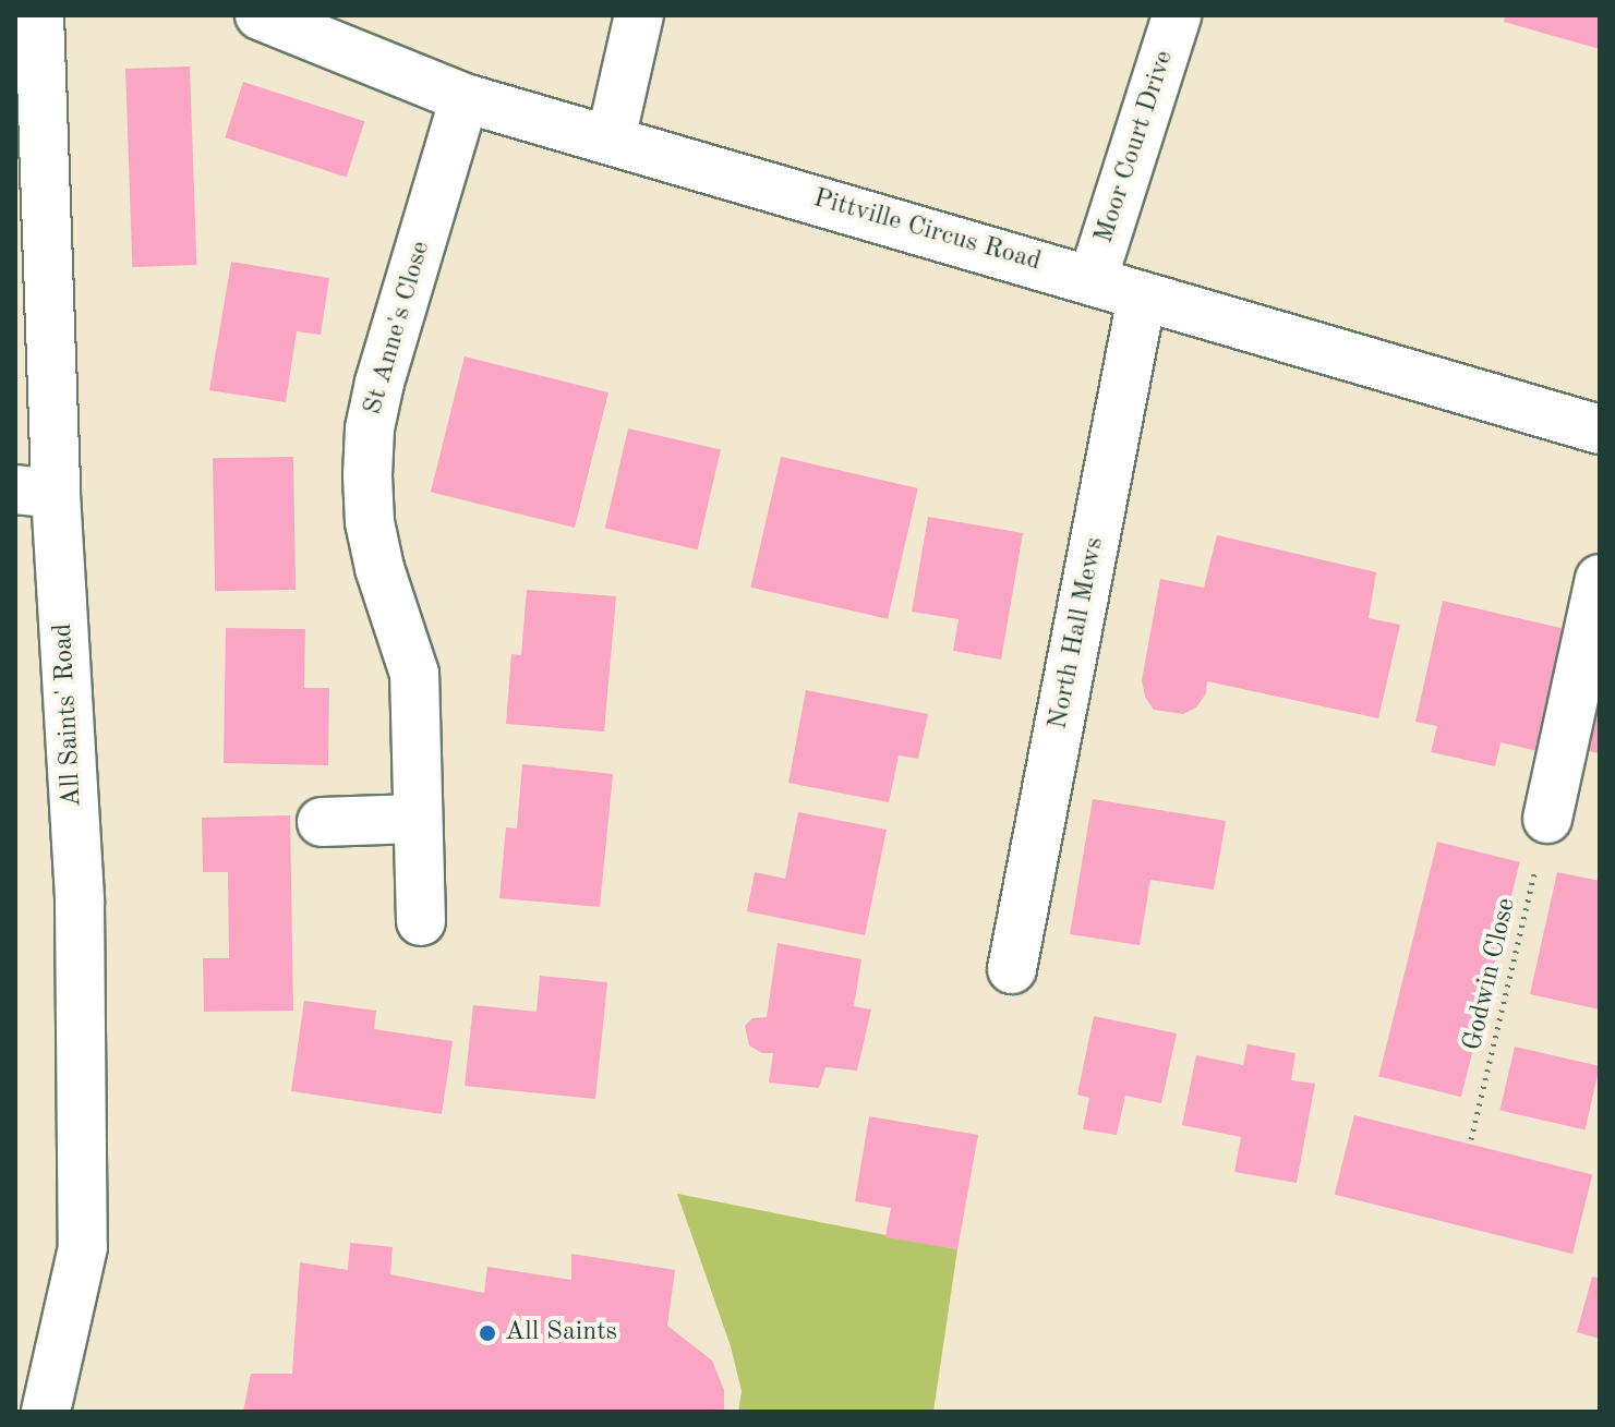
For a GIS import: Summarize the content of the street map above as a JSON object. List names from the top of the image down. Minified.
{"streets":{"street":["Moor Court Drive","Pittville Circus Road","St Anne's Close","North Hall Mews","All Saints' Road"],"path":["Godwin Close"]},"crossings":[["Moor Court Drive","Pittville Circus Road"],["Pittville Circus Road","St Anne's Close"],["Pittville Circus Road","North Hall Mews"]],"places":["All Saints"]}
